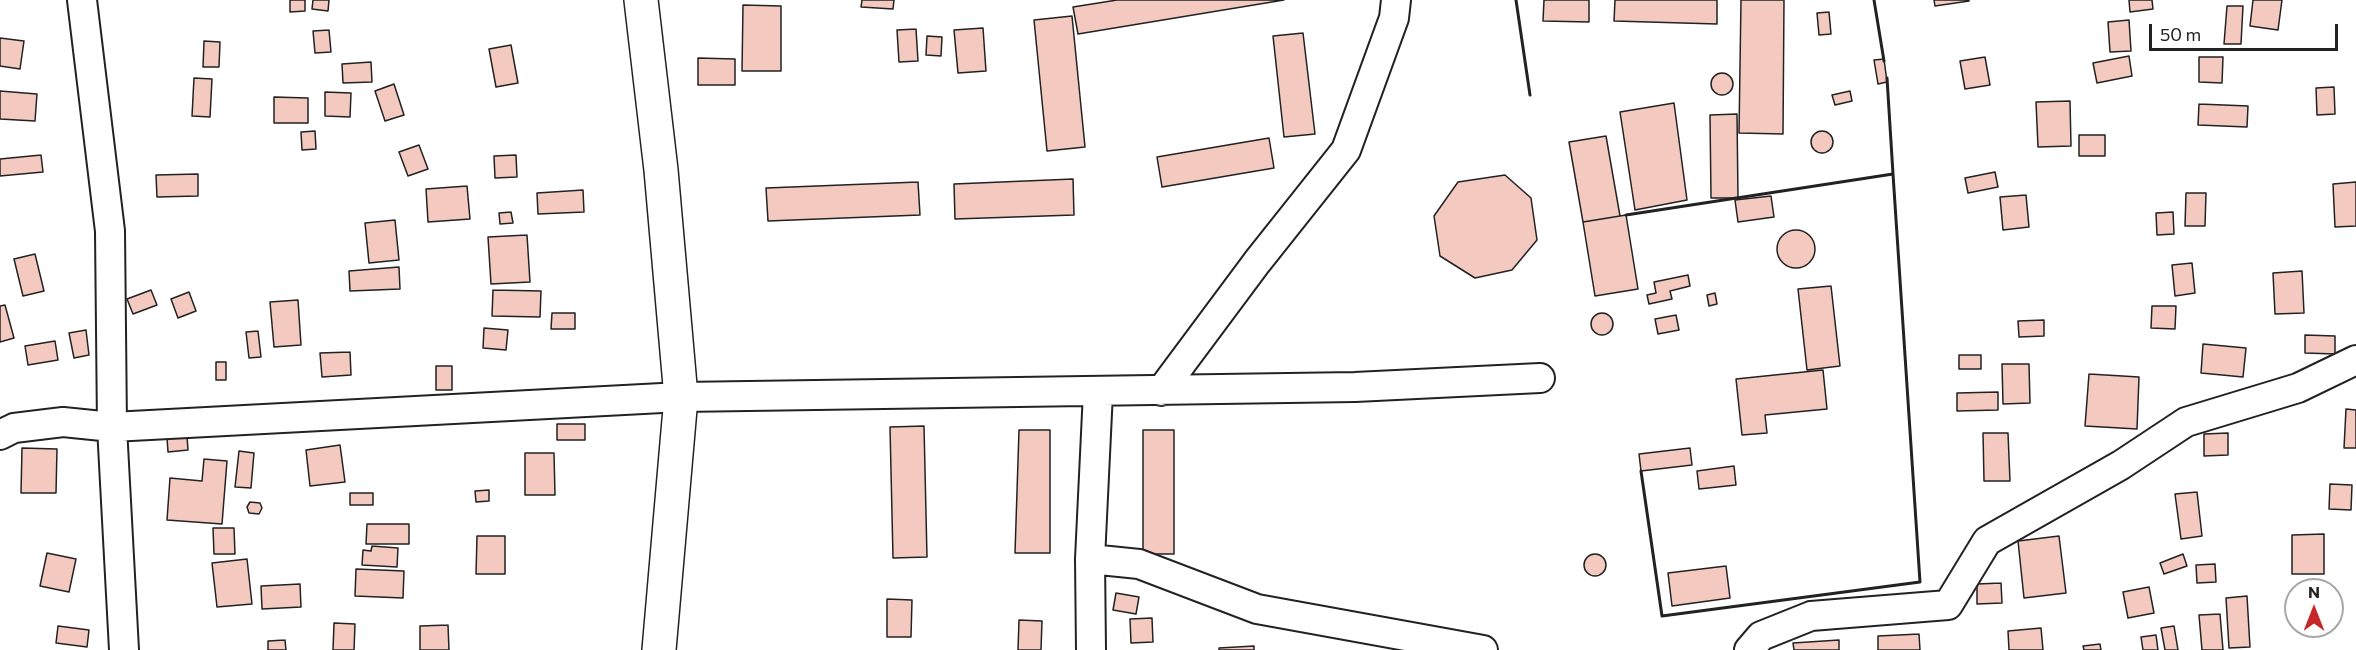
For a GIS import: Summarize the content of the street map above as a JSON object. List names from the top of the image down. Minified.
{"scale_bar":"50 m","north":"top"}
